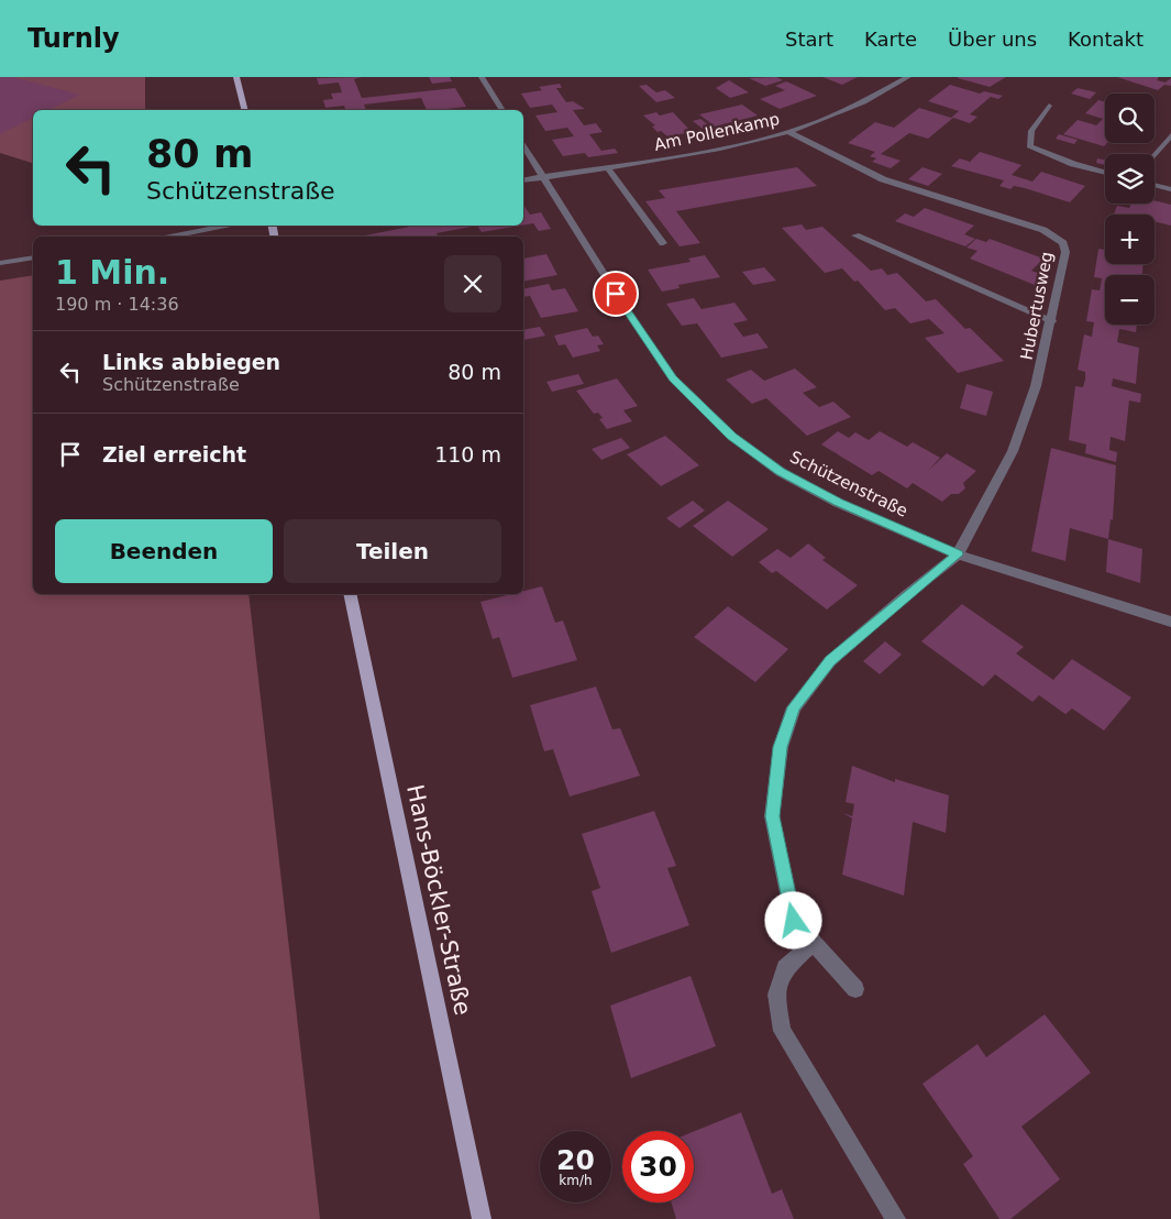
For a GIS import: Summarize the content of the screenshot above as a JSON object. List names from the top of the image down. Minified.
{"streets":{"main road":["Hans-Böckler-Straße"],"street":["Am Pollenkamp","Hubertusweg","Schützenstraße"]},"crossings":[["Am Pollenkamp","Hubertusweg"],["Am Pollenkamp","Schützenstraße"],["Hubertusweg","Schützenstraße"]],"page":{"header":"Turnly","nav":["Start","Karte","Über uns","Kontakt"],"map_buttons":["+","−"],"turn":["80 m","Schützenstraße"],"heading":["1 Min.","190 m · 14:36"],"list":[{"name":"Links abbiegen","note":"Schützenstraße","value":"80 m"},{"name":"Ziel erreicht","value":"110 m"}],"buttons":["Beenden","Teilen"],"speed":"20 km/h","limit":"30"}}
